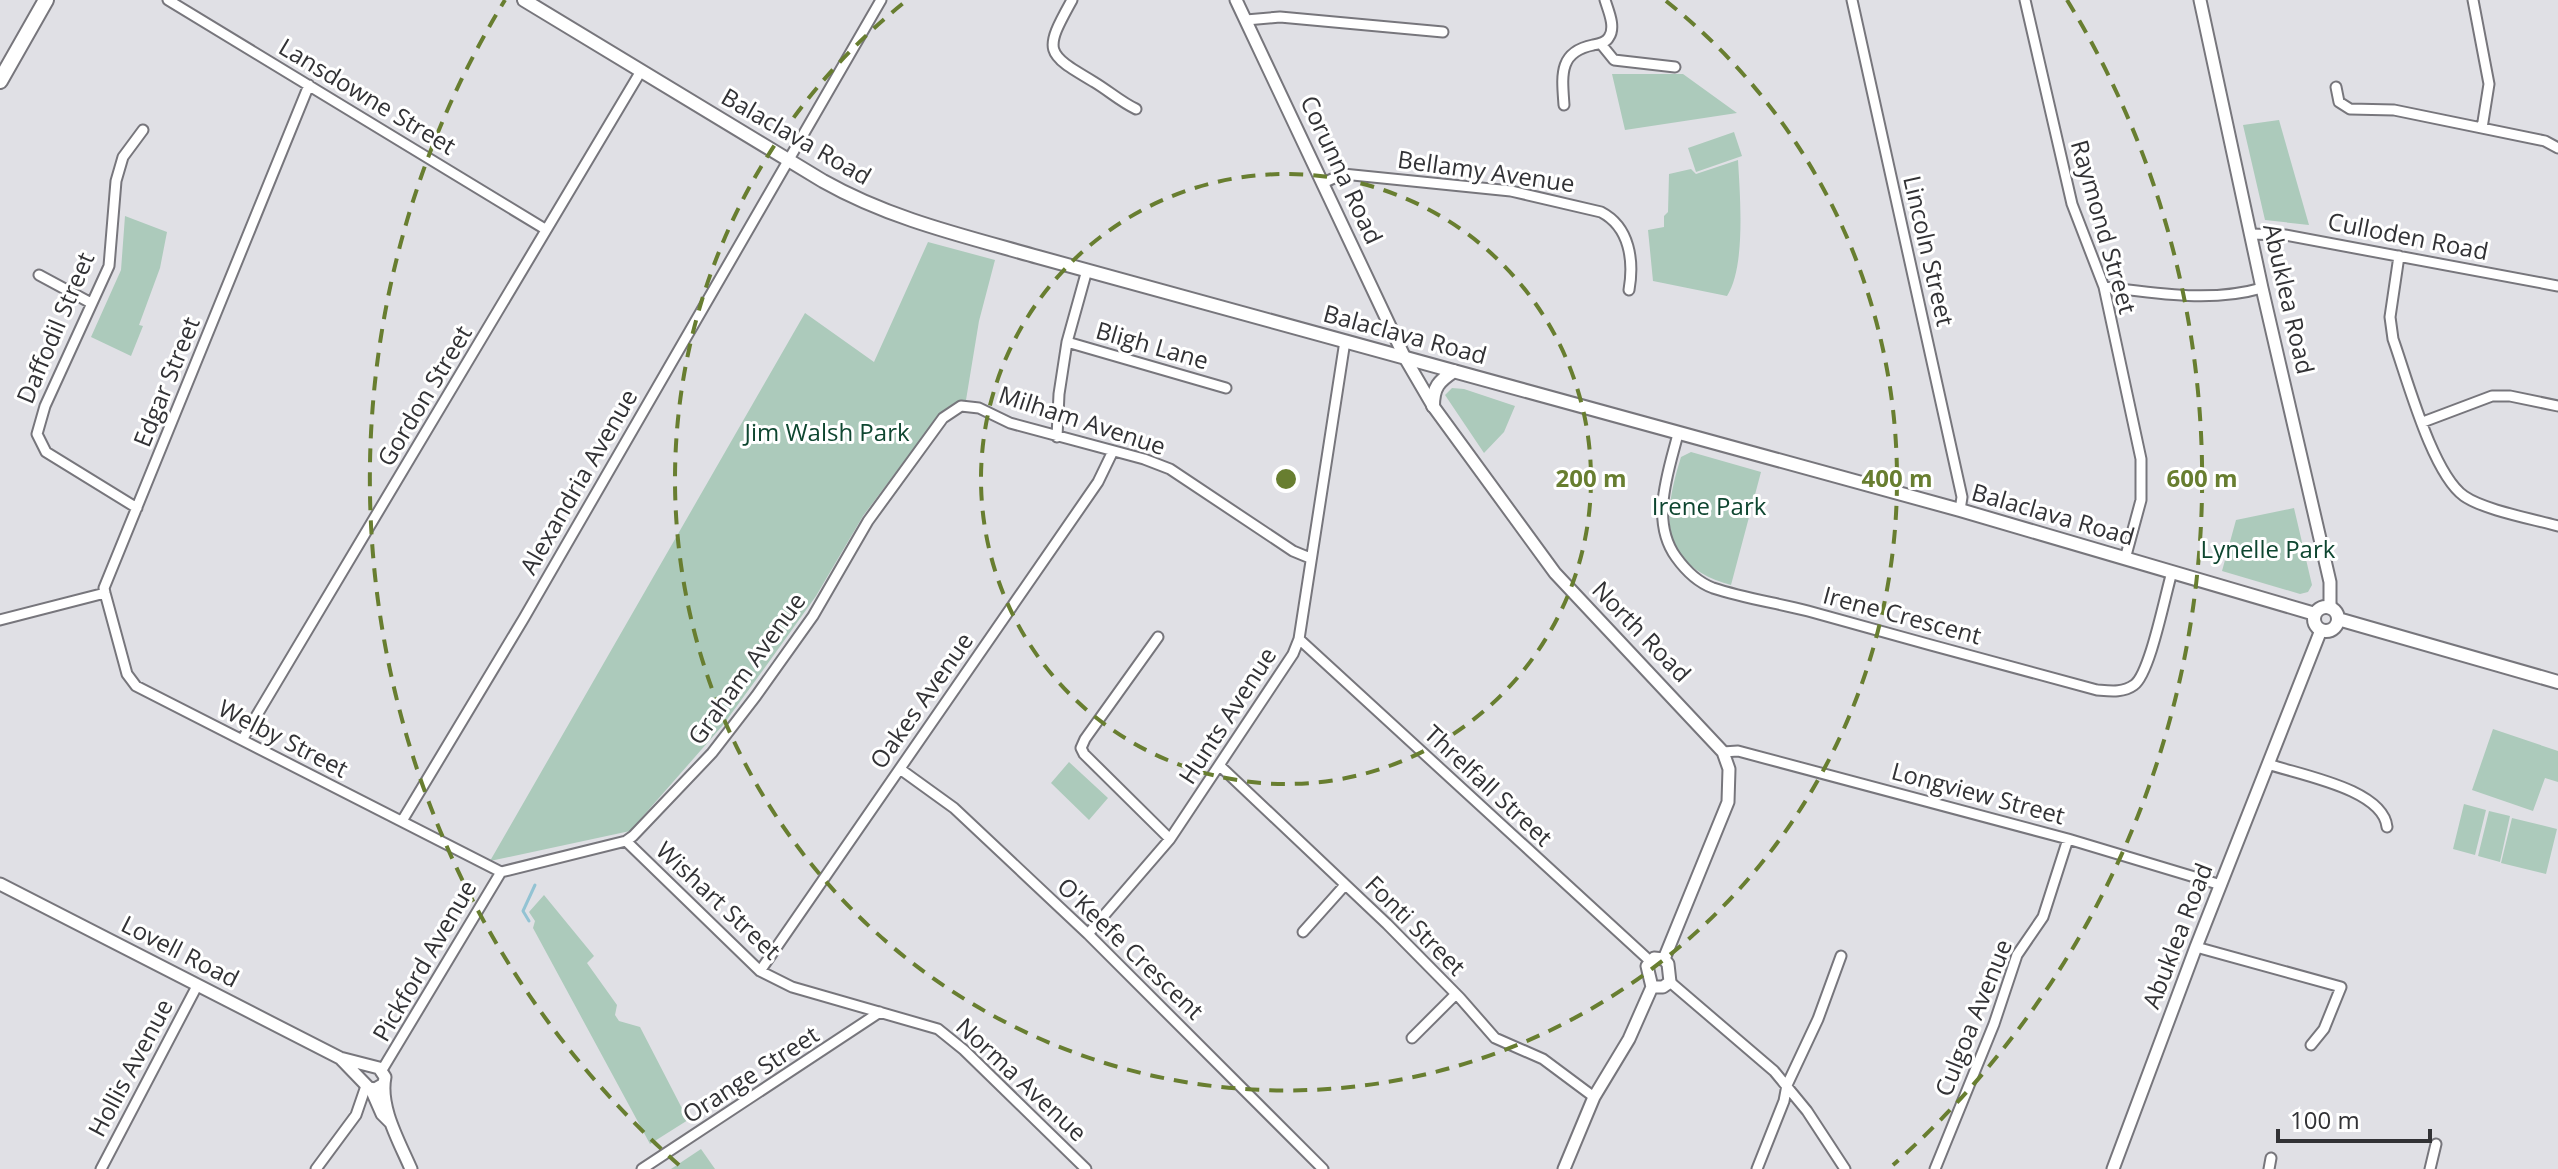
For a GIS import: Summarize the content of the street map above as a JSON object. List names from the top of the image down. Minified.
{"streets":{"main road":["Balaclava Road"],"street":["Lansdowne Street","Corunna Road","Bellamy Avenue","Raymond Street","Culloden Road","Lincoln Street","Abuklea Road","Daffodil Street","Bligh Lane","Edgar Street","Gordon Street","Milham Avenue","Alexandria Avenue","Irene Crescent","North Road","Graham Avenue","Oakes Avenue","Hunts Avenue","Welby Street","Threlfall Street","Longview Street","Wishart Street","Fonti Street","O'Keefe Crescent","Lovell Road","Pickford Avenue","Culgoa Avenue","Hollis Avenue","Orange Street","Norma Avenue"]},"crossings":[["Lansdowne Street","Edgar Street"],["Lansdowne Street","Gordon Street"],["Balaclava Road","Corunna Road"],["Balaclava Road","Raymond Street"],["Balaclava Road","Lincoln Street"],["Balaclava Road","Abuklea Road"],["Balaclava Road","Gordon Street"],["Balaclava Road","Alexandria Avenue"],["Balaclava Road","Irene Crescent"],["Balaclava Road","North Road"],["Balaclava Road","Hunts Avenue"],["Corunna Road","Bellamy Avenue"],["Corunna Road","North Road"],["Culloden Road","Abuklea Road"],["Abuklea Road","Longview Street"],["Daffodil Street","Edgar Street"],["Edgar Street","Welby Street"],["Gordon Street","Welby Street"],["Milham Avenue","Graham Avenue"],["Milham Avenue","Oakes Avenue"],["Milham Avenue","Hunts Avenue"],["Alexandria Avenue","Welby Street"],["North Road","Longview Street"],["Graham Avenue","Wishart Street"],["Oakes Avenue","Wishart Street"],["Oakes Avenue","O'Keefe Crescent"],["Hunts Avenue","Threlfall Street"],["Hunts Avenue","Fonti Street"],["Hunts Avenue","O'Keefe Crescent"],["Welby Street","Pickford Avenue"],["Longview Street","Culgoa Avenue"],["Wishart Street","Orange Street"],["Wishart Street","Norma Avenue"],["Lovell Road","Pickford Avenue"],["Lovell Road","Hollis Avenue"],["Orange Street","Norma Avenue"]],"parks":["Jim Walsh Park","Irene Park","Lynelle Park"],"scale_bar":"100 m","rings":["200 m","400 m","600 m"]}
